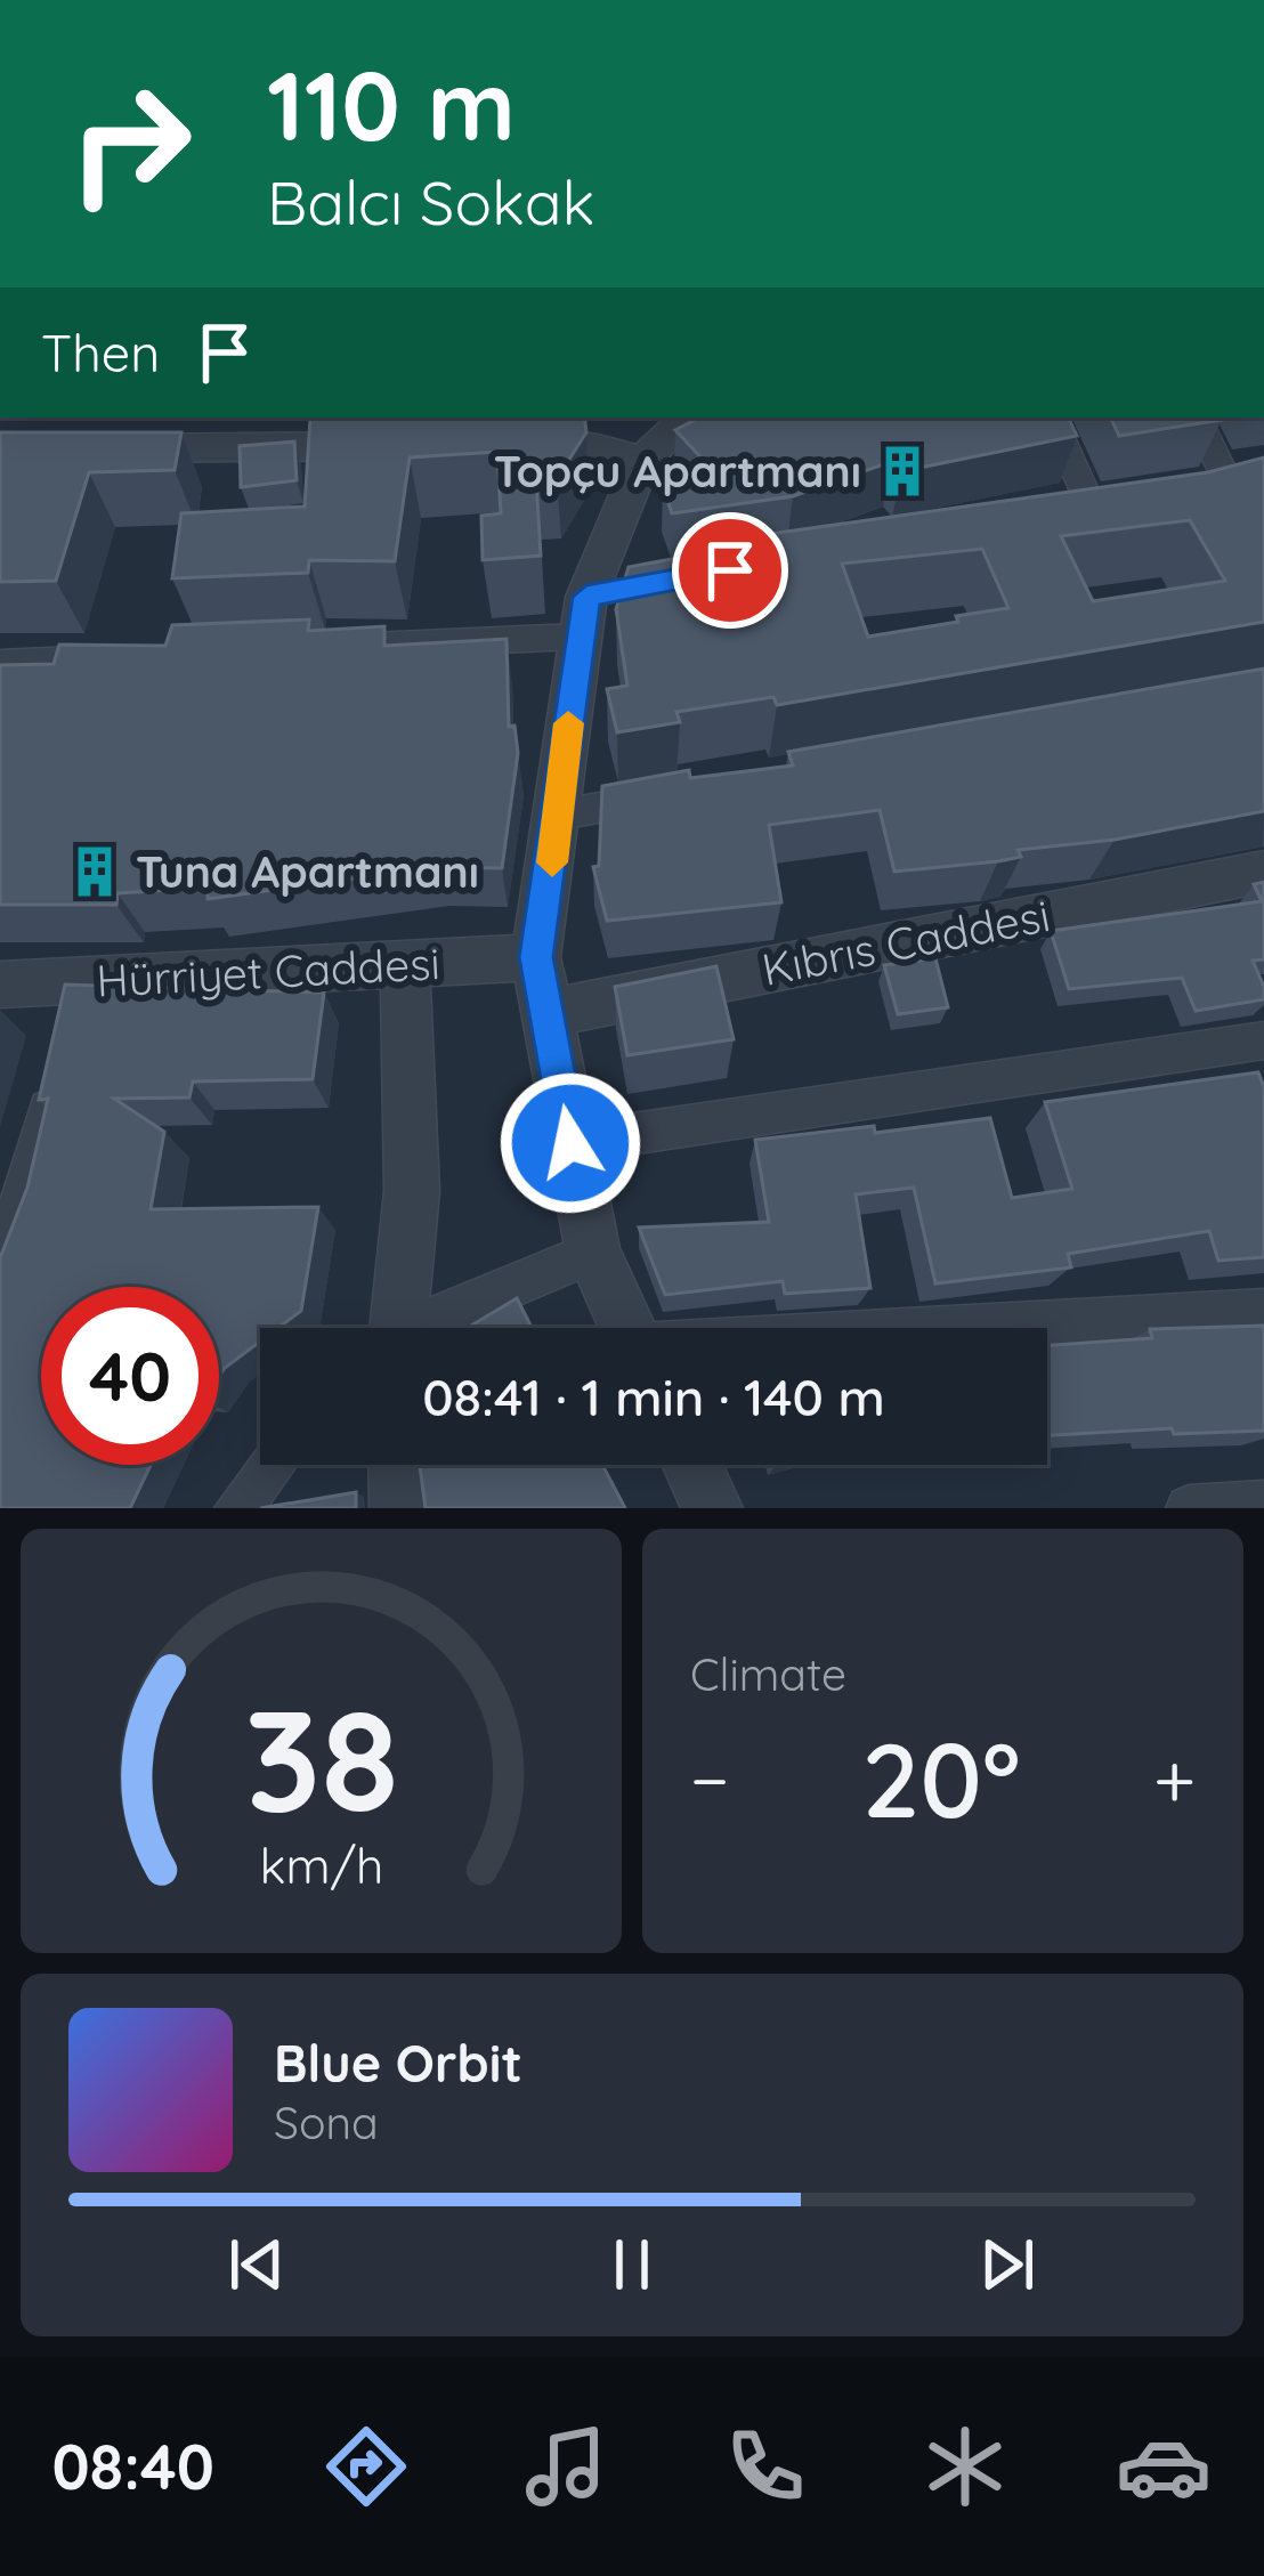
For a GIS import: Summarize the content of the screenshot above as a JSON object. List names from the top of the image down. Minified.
{"streets":{"street":["Kıbrıs Caddesi","Hürriyet Caddesi"]},"places":{"building":["Topçu Apartmanı","Tuna Apartmanı"]},"page":{"turn":["110 m","Balcı Sokak"],"then":"Then","limit":"40","trip":"08:41 · 1 min · 140 m","tile":"Climate","heat":["−","20°","+"],"song":["Blue Orbit","Sona"],"tabs":"08:40","gauge":["38","km/h"]}}
